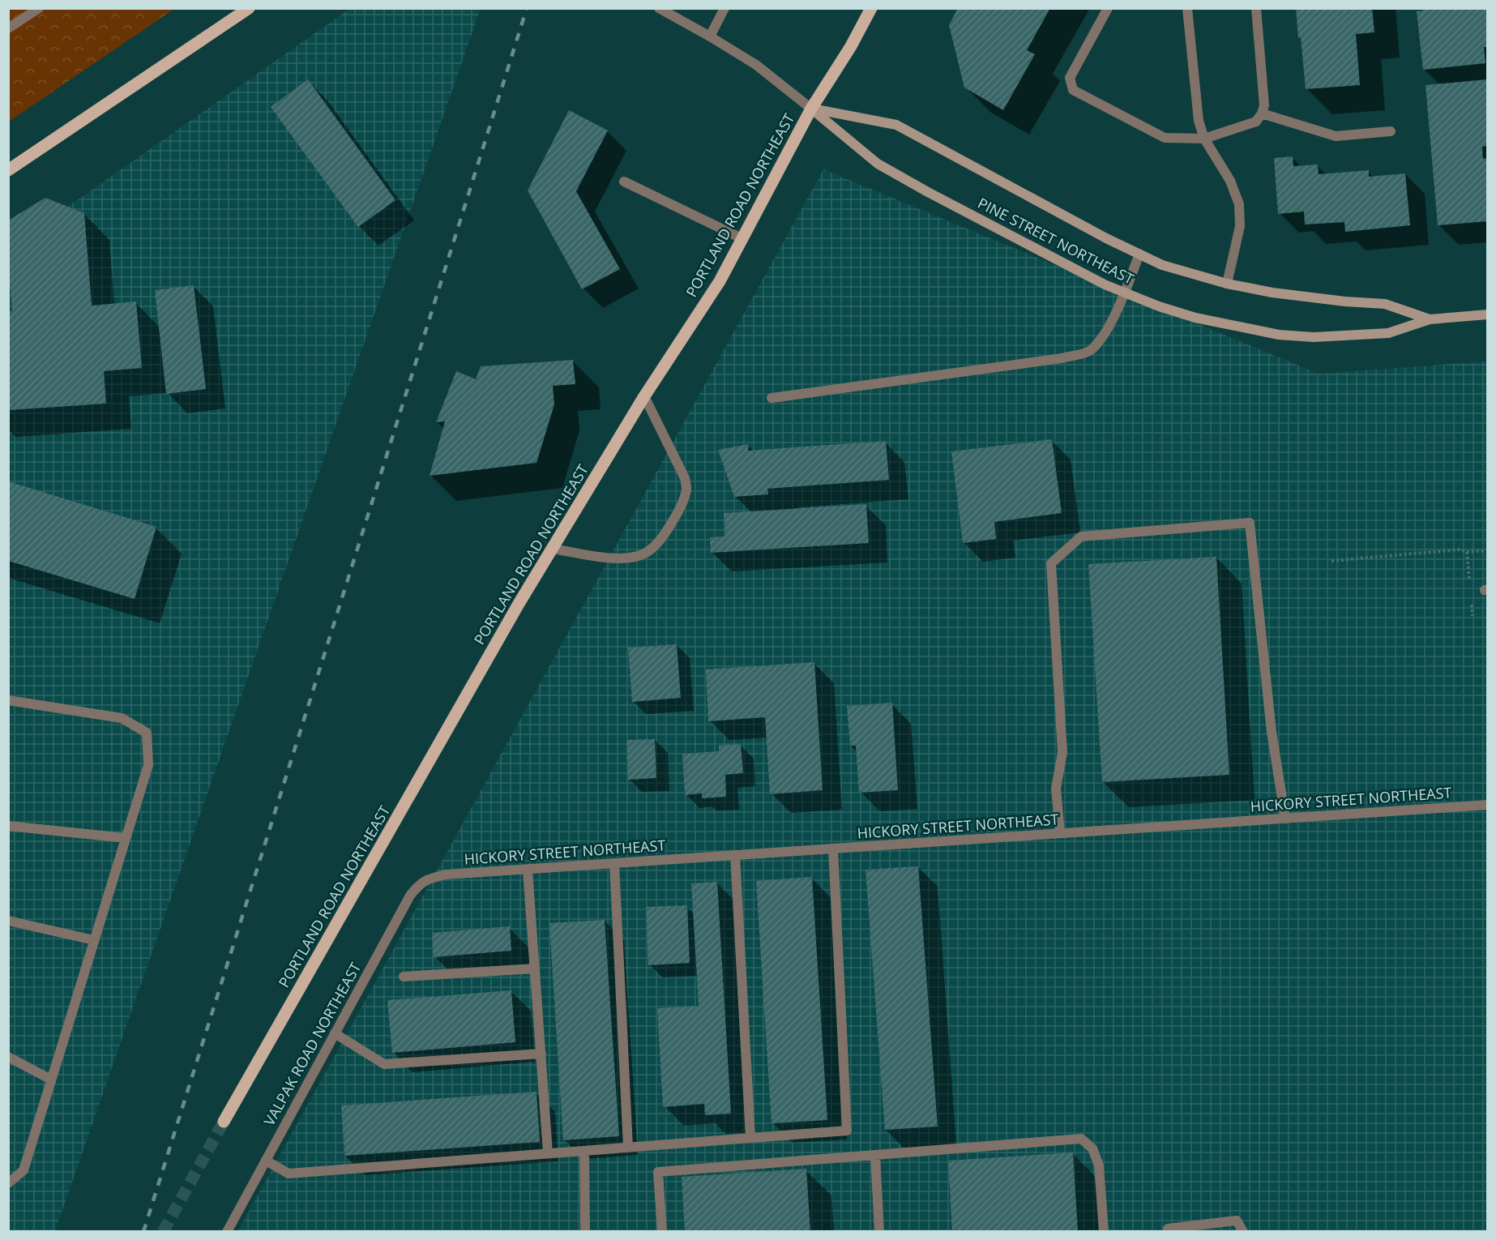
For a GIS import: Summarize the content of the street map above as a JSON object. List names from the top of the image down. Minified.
{"streets":{"main road":["PORTLAND ROAD NORTHEAST","PINE STREET NORTHEAST"],"street":["HICKORY STREET NORTHEAST","VALPAK ROAD NORTHEAST"]},"crossings":[["PORTLAND ROAD NORTHEAST","PINE STREET NORTHEAST"],["HICKORY STREET NORTHEAST","VALPAK ROAD NORTHEAST"]]}
